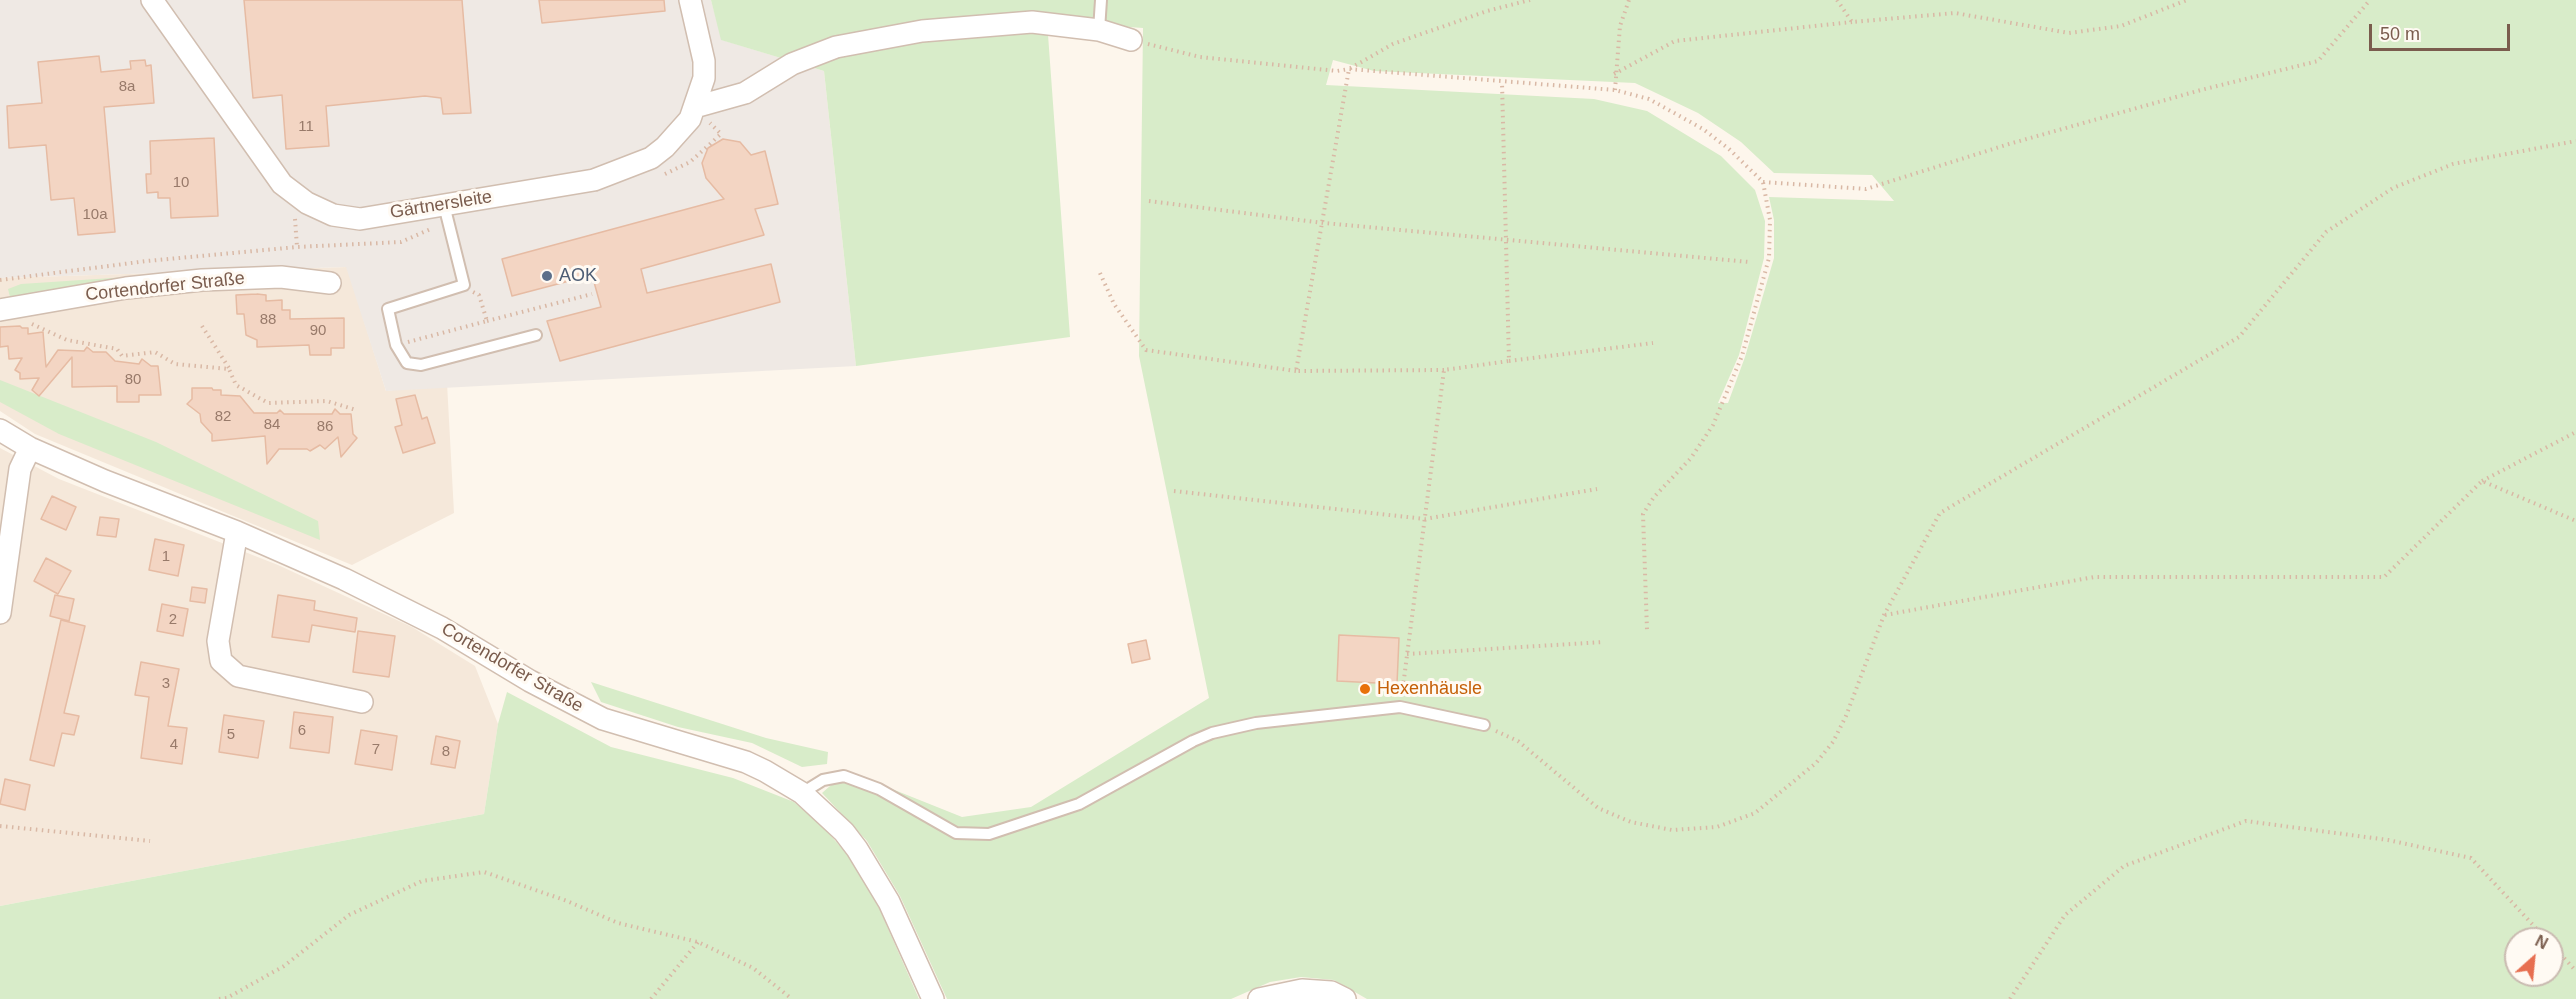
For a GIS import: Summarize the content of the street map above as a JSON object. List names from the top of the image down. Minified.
{"streets":{"street":["Gärtnersleite","Cortendorfer Straße"]},"places":["AOK","Hexenhäusle"],"house_numbers":["8a","11","10","10a","88","90","80","82","84","86","1","2","3","6","5","4","7","8"],"scale_bar":"50 m","north":"top right"}
